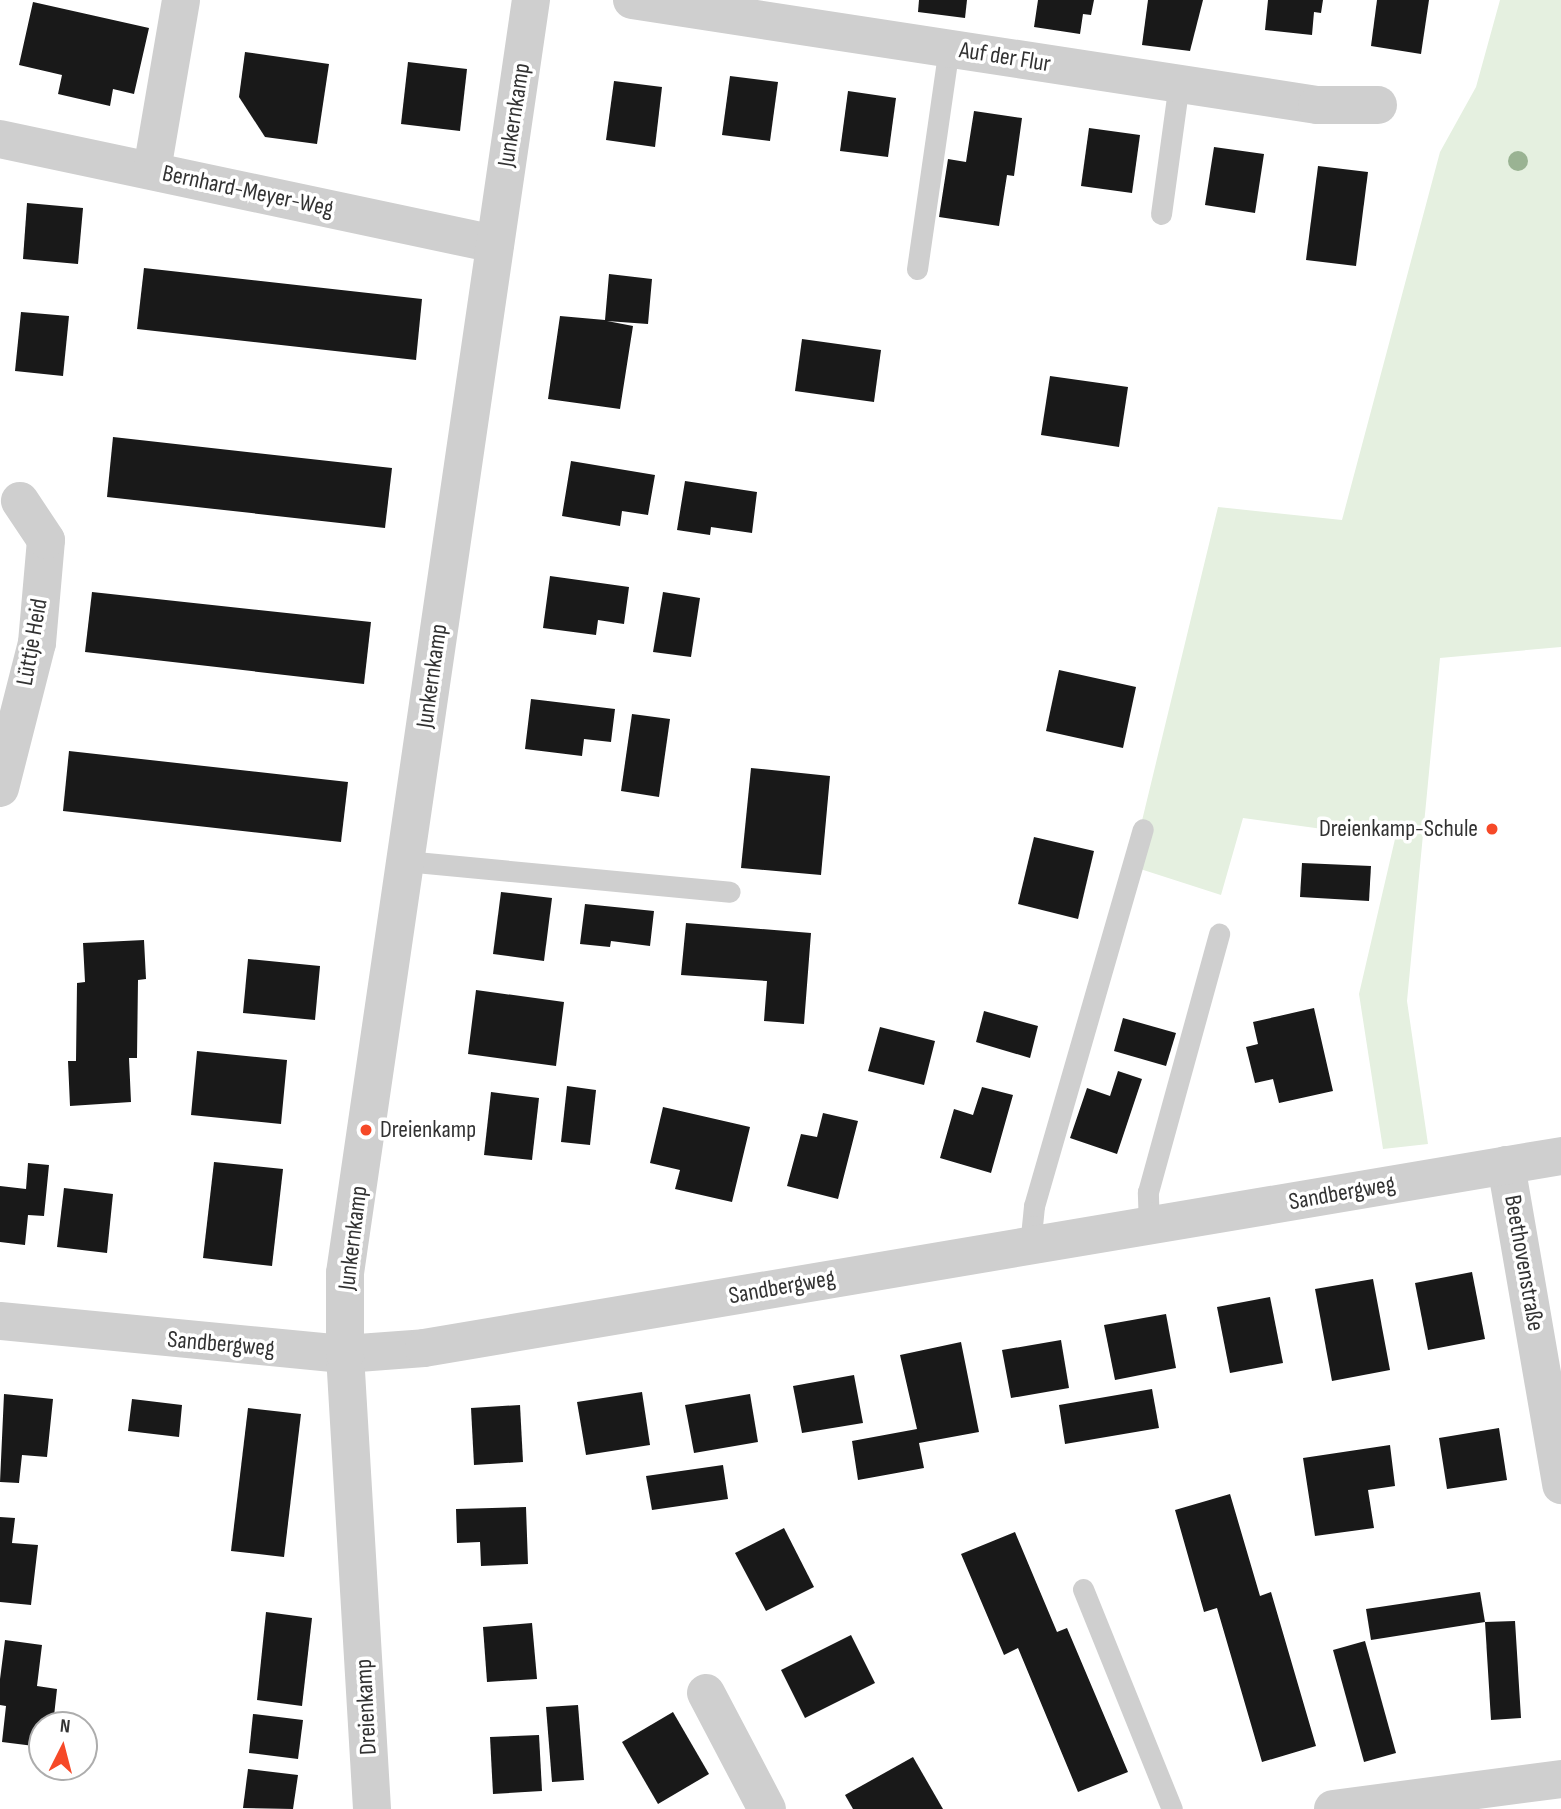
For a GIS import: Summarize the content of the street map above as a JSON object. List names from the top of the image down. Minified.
{"streets":{"street":["Auf der Flur","Junkernkamp","Bernhard-Meyer-Weg","Lüttje Heid","Sandbergweg","Beethovenstraße","Dreienkamp"]},"crossings":[["Junkernkamp","Bernhard-Meyer-Weg"],["Junkernkamp","Sandbergweg"],["Junkernkamp","Dreienkamp"],["Sandbergweg","Beethovenstraße"],["Sandbergweg","Dreienkamp"]],"places":["Dreienkamp-Schule","Dreienkamp"],"north":"top"}
